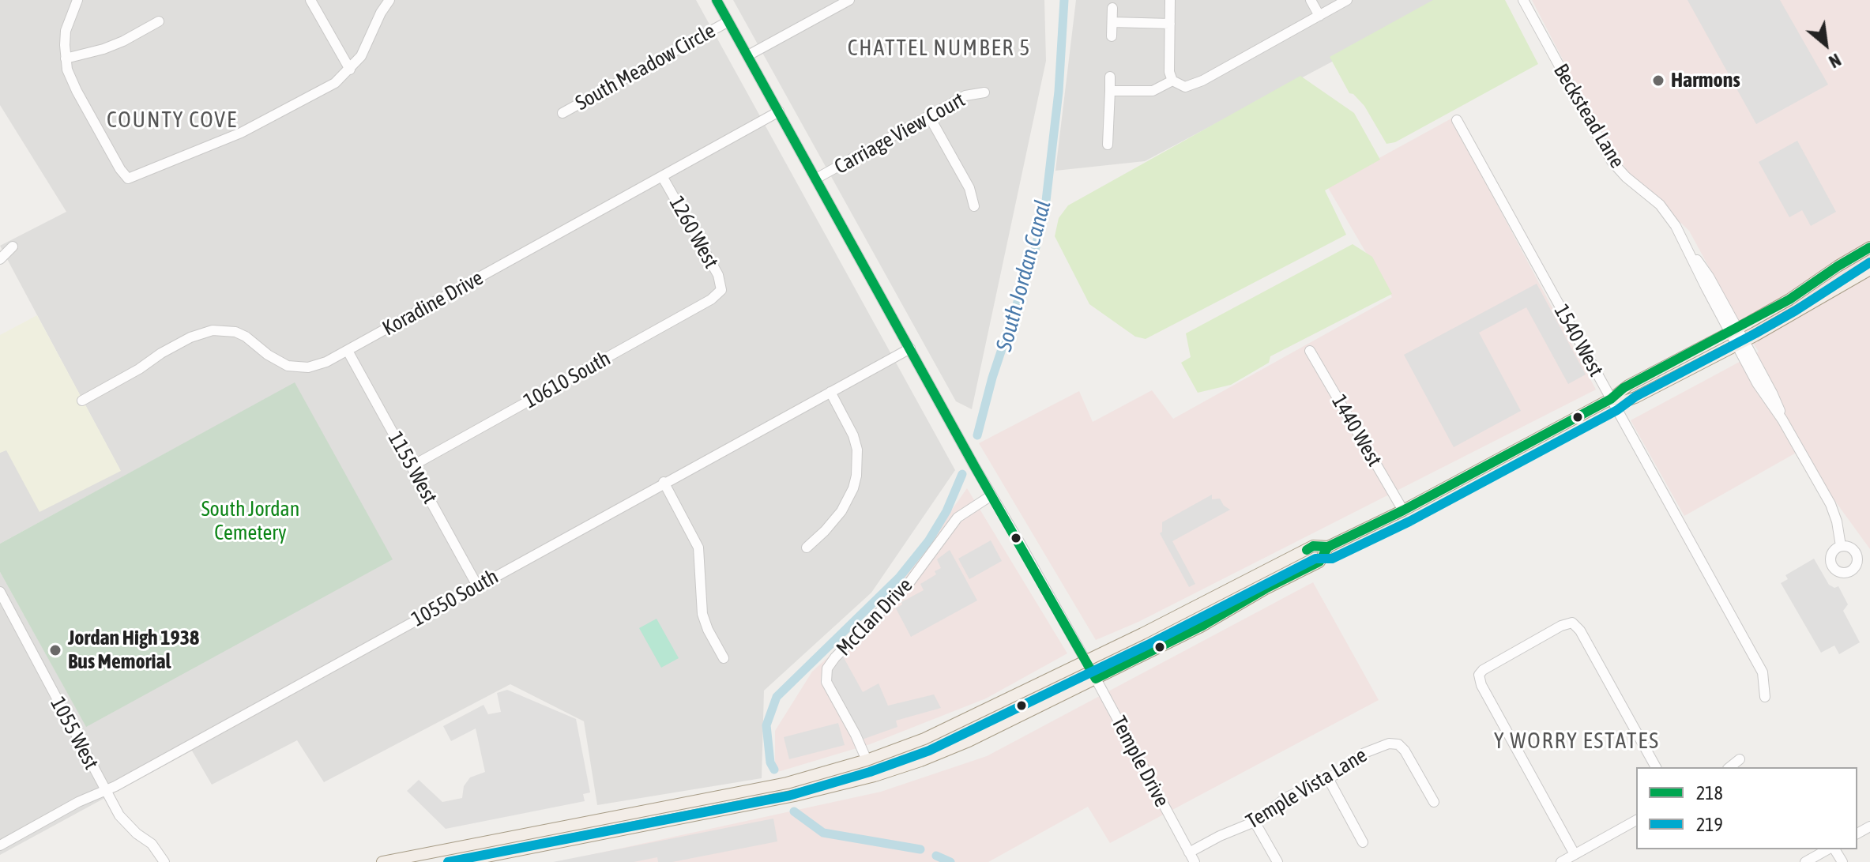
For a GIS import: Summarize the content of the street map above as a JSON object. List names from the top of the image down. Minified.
{"streets":{"street":["South Meadow Circle","Beckstead Lane","Carriage View Court","1260 West","Koradine Drive","1540 West","10610 South","1440 West","1155 West","10550 South","McClan Drive","1055 West","Temple Drive","Temple Vista Lane"]},"crossings":[["South Meadow Circle","Temple Drive"],["Carriage View Court","Temple Drive"],["1260 West","Koradine Drive"],["1260 West","10610 South"],["Koradine Drive","1155 West"],["Koradine Drive","Temple Drive"],["10610 South","1155 West"],["1155 West","10550 South"],["10550 South","1055 West"],["10550 South","Temple Drive"],["McClan Drive","Temple Drive"],["Temple Drive","Temple Vista Lane"]],"districts":["CHATTEL NUMBER 5","COUNTY COVE","Y WORRY ESTATES"],"water":["South Jordan Canal"],"parks":["South Jordan Cemetery"],"places":["Harmons","Jordan High 1938 Bus Memorial"],"lines":["transit line 218","transit line 219"],"legend":["218","219"],"north":"bottom right"}
